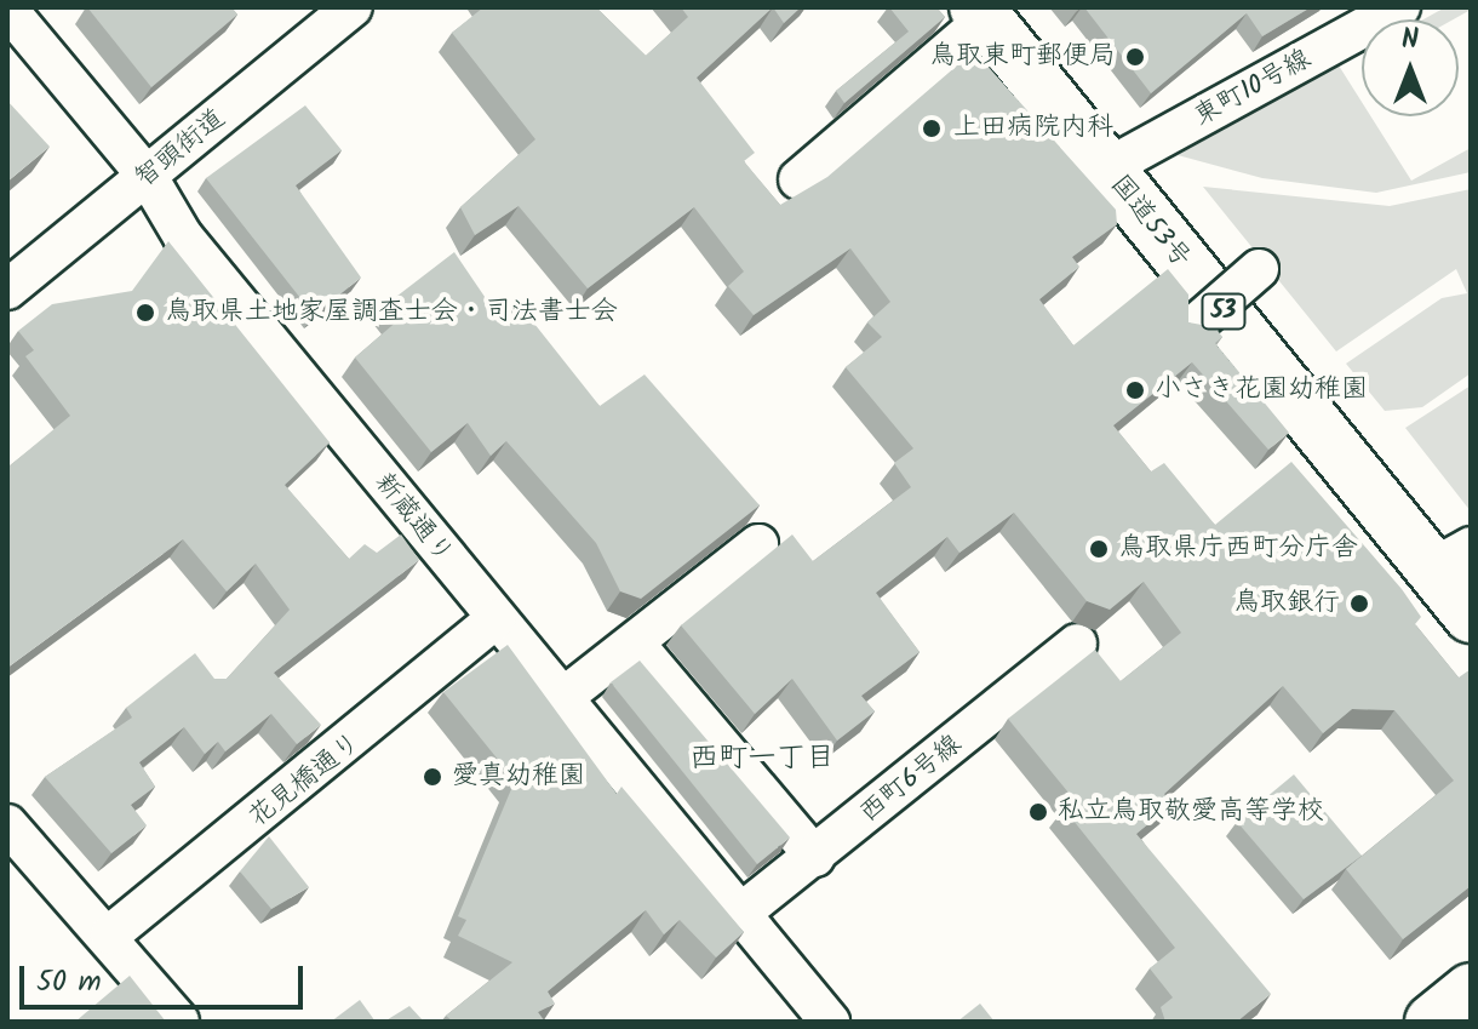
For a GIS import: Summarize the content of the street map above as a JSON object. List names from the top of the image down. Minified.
{"streets":{"highway":["国道53号","53"],"street":["東町10号線","智頭街道","新蔵通り","西町6号線","花見橋通り"]},"crossings":[["東町10号線","国道53号"],["智頭街道","新蔵通り"],["新蔵通り","西町6号線"],["新蔵通り","花見橋通り"]],"districts":["西町一丁目"],"places":["鳥取東町郵便局","上田病院内科","鳥取県土地家屋調査士会・司法書士会","小さき花園幼稚園","鳥取県庁西町分庁舎","鳥取銀行","愛真幼稚園","私立鳥取敬愛高等学校"],"scale_bar":"50 m","north":"top"}
